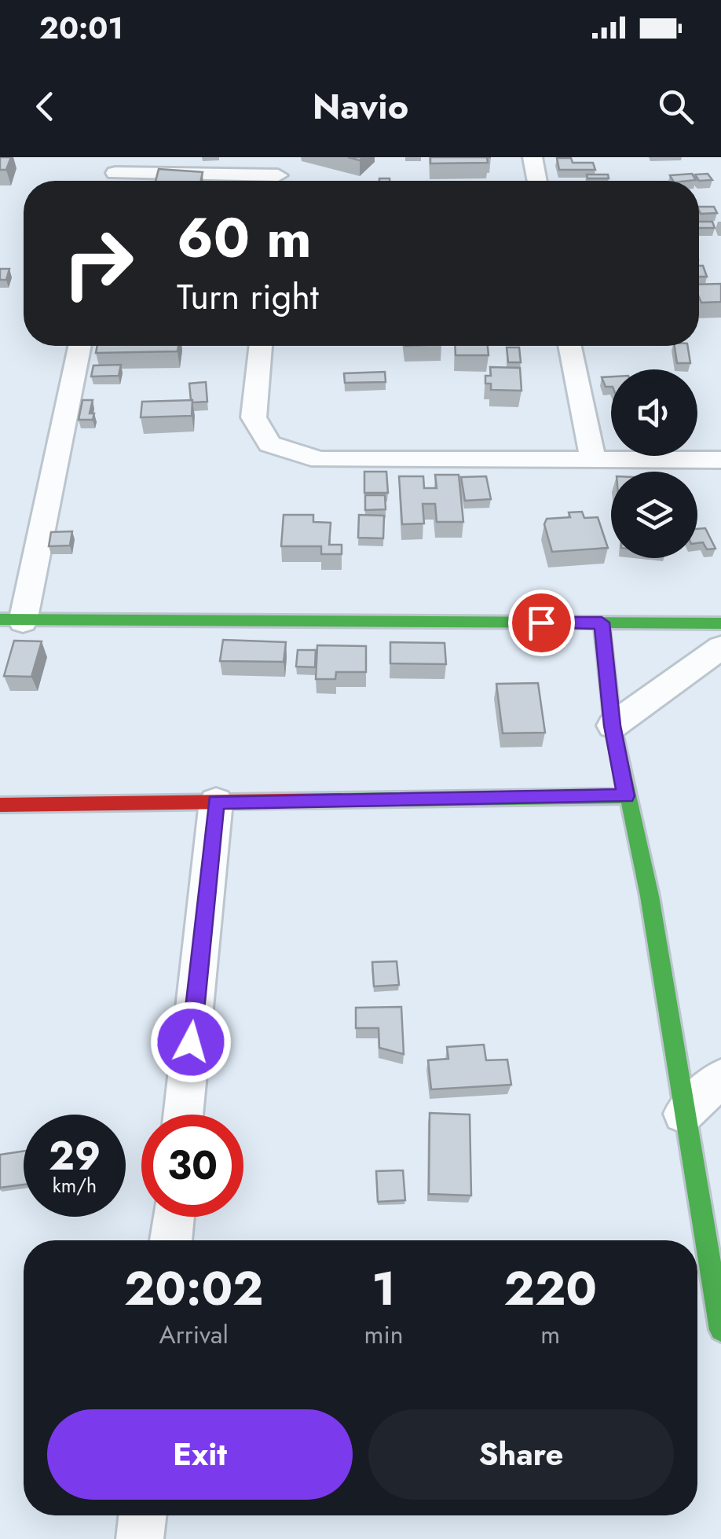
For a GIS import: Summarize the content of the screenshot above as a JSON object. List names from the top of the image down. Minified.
{"page":{"status":"20:01","header":"Navio","turn":["60 m","Turn right"],"speed":"29 km/h","limit":"30","eta":["20:02","Arrival","1","min","220","m"],"buttons":["Exit","Share"]}}
